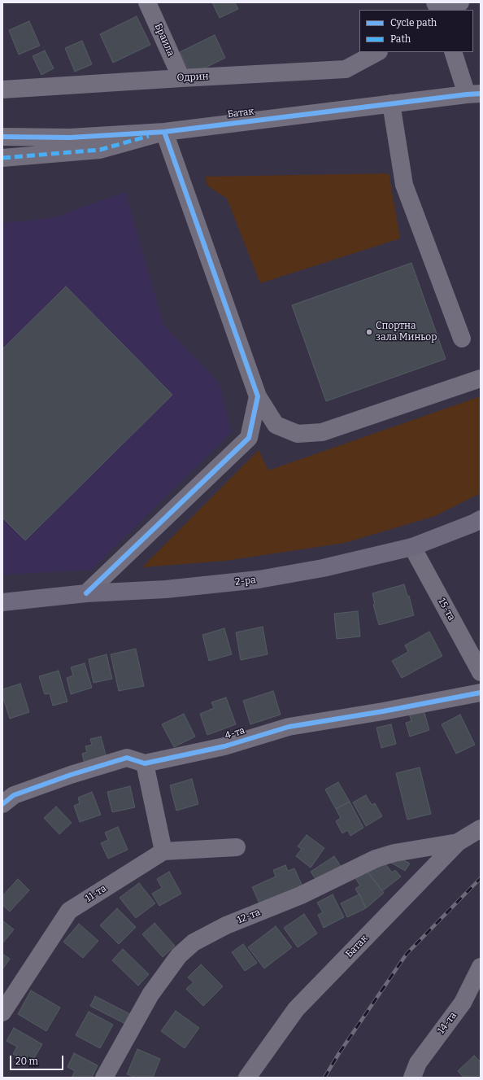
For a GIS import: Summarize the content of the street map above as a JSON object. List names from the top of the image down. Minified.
{"streets":{"main road":["2-ра"],"street":["Браила","Одрин","Батак","15-та","4-та","11-та","12-та","14-та"]},"crossings":[["Браила","Одрин"],["Батак","12-та"],["2-ра","15-та"]],"places":["Спортна зала Миньор"],"legend":["Cycle path","Path"],"scale_bar":"20 m"}
